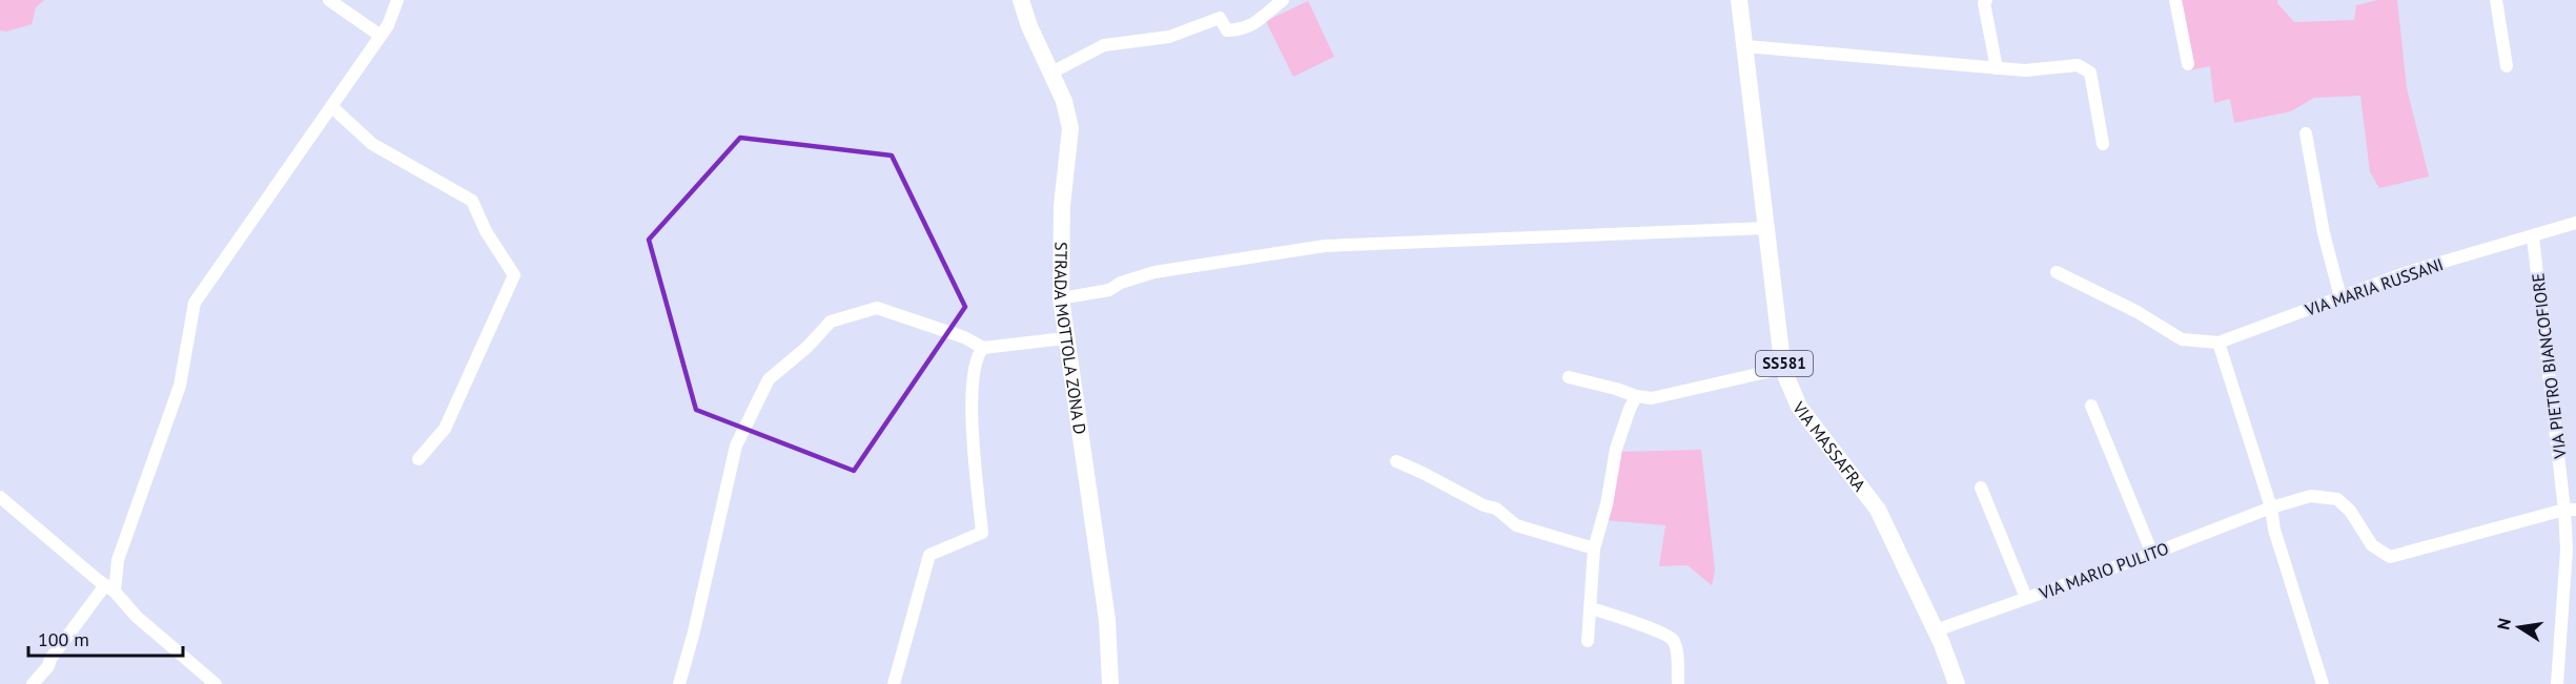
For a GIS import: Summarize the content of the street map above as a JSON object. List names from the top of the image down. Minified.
{"streets":{"main road":["STRADA MOTTOLA ZONA D","SS581","VIA MASSAFRA"],"street":["VIA MARIA RUSSANI","VIA PIETRO BIANCOFIORE","VIA MARIO PULITO"]},"crossings":[["VIA MARIA RUSSANI","VIA PIETRO BIANCOFIORE"],["VIA PIETRO BIANCOFIORE","VIA MARIO PULITO"],["VIA MASSAFRA","VIA MARIO PULITO"]],"scale_bar":"100 m","north":"left"}
